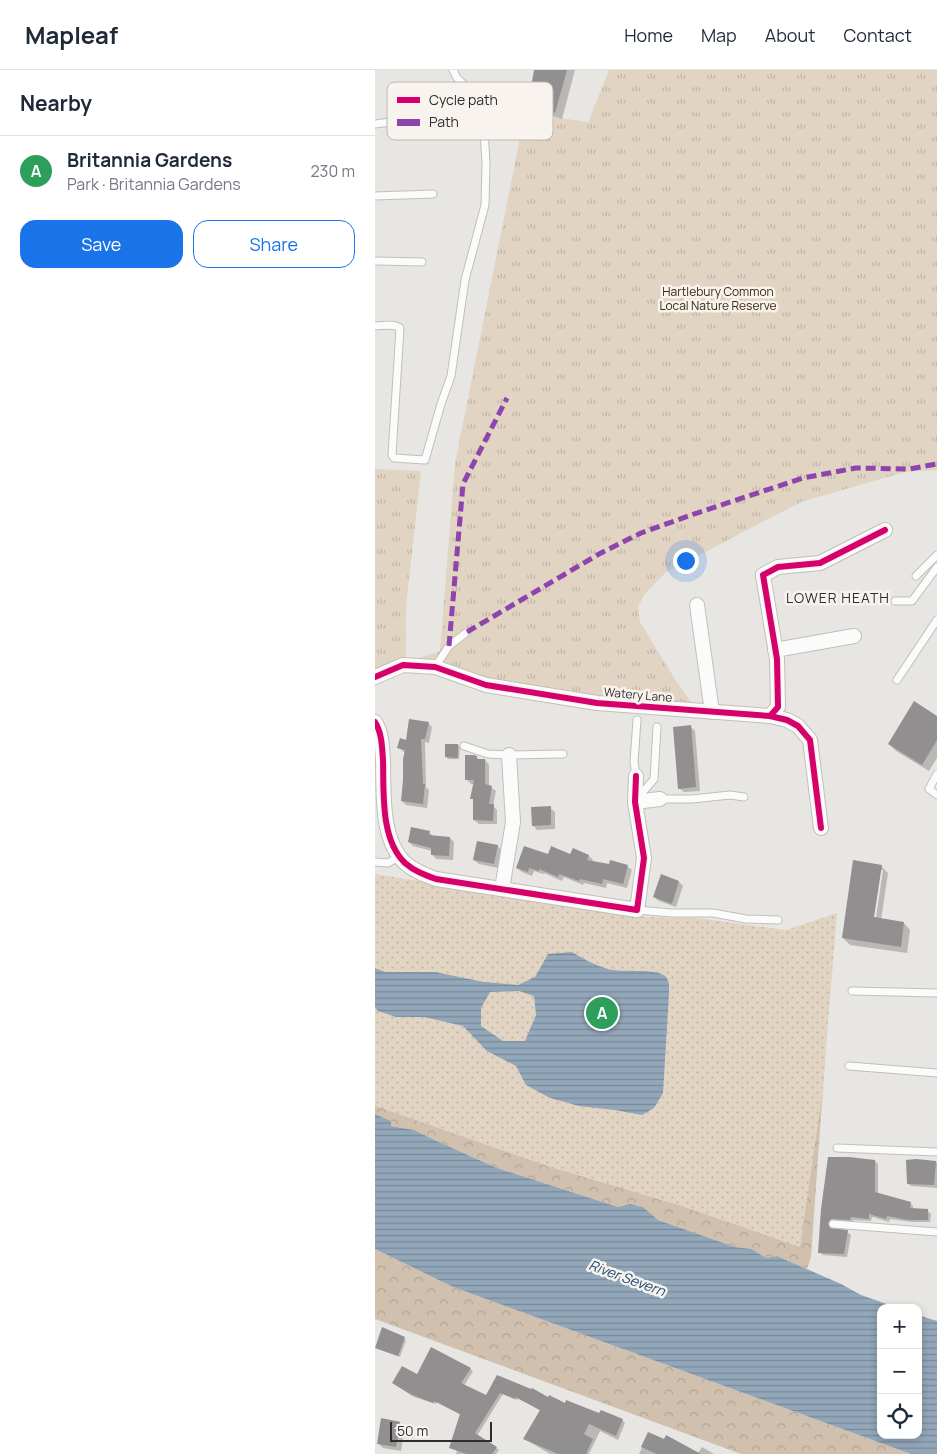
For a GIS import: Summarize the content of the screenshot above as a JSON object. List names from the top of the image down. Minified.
{"streets":{"street":["Watery Lane"]},"districts":["LOWER HEATH"],"water":["River Severn"],"parks":["Hartlebury Common Local Nature Reserve"],"legend":["Cycle path","Path"],"scale_bar":"50 m","page":{"header":"Mapleaf","nav":["Home","Map","About","Contact"],"heading":"Nearby","list":[{"mark":"A","name":"Britannia Gardens","note":"Park · Britannia Gardens","value":"230 m"}],"buttons":["Save","Share"],"pins":"A","map_buttons":["+","−"],"scale":"50 m"}}
